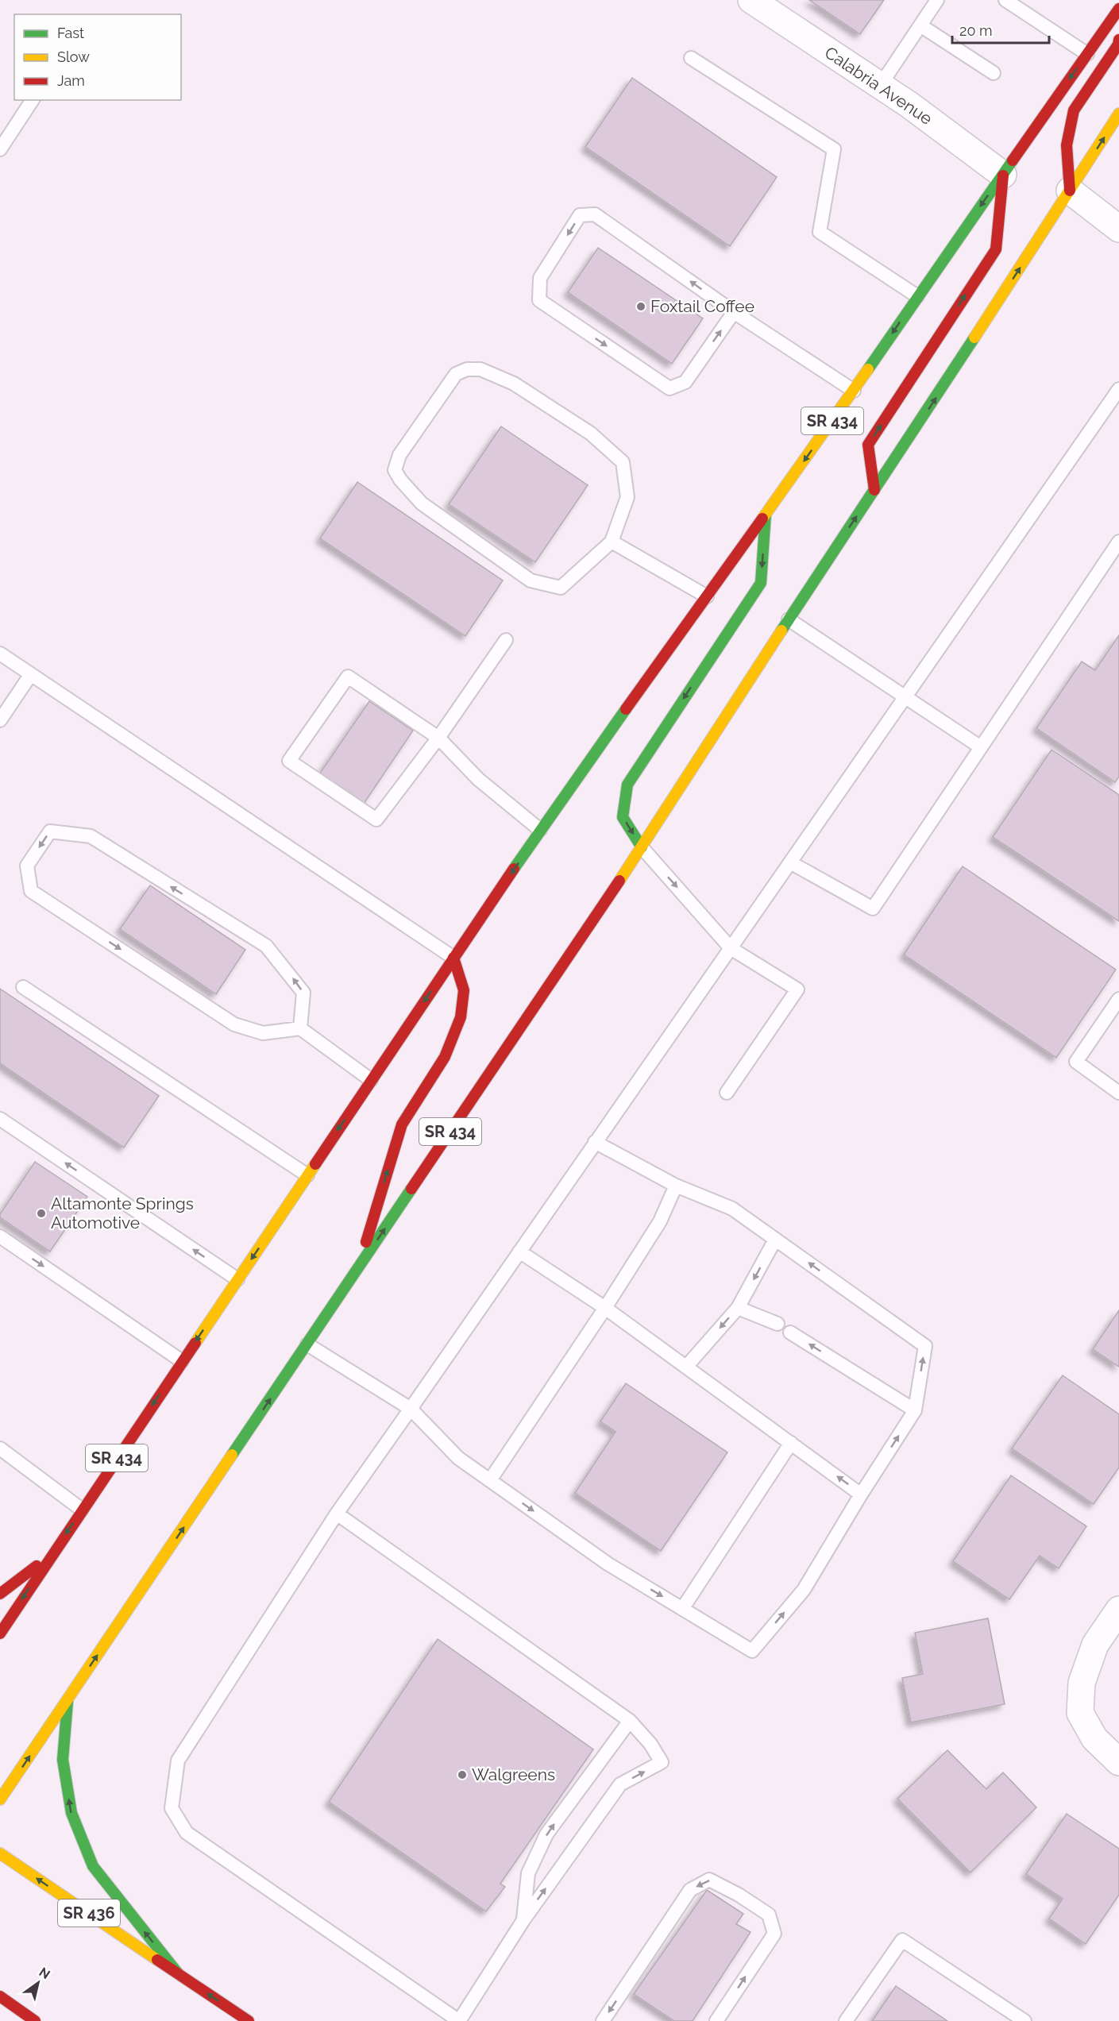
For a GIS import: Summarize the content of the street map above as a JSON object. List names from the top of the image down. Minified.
{"streets":{"main road":["SR 434","SR 436"],"street":["Calabria Avenue"]},"crossings":[["Calabria Avenue","SR 434"]],"places":["Foxtail Coffee","Altamonte Springs Automotive","Walgreens"],"legend":["Fast","Slow","Jam"],"scale_bar":"20 m","north":"top right"}
